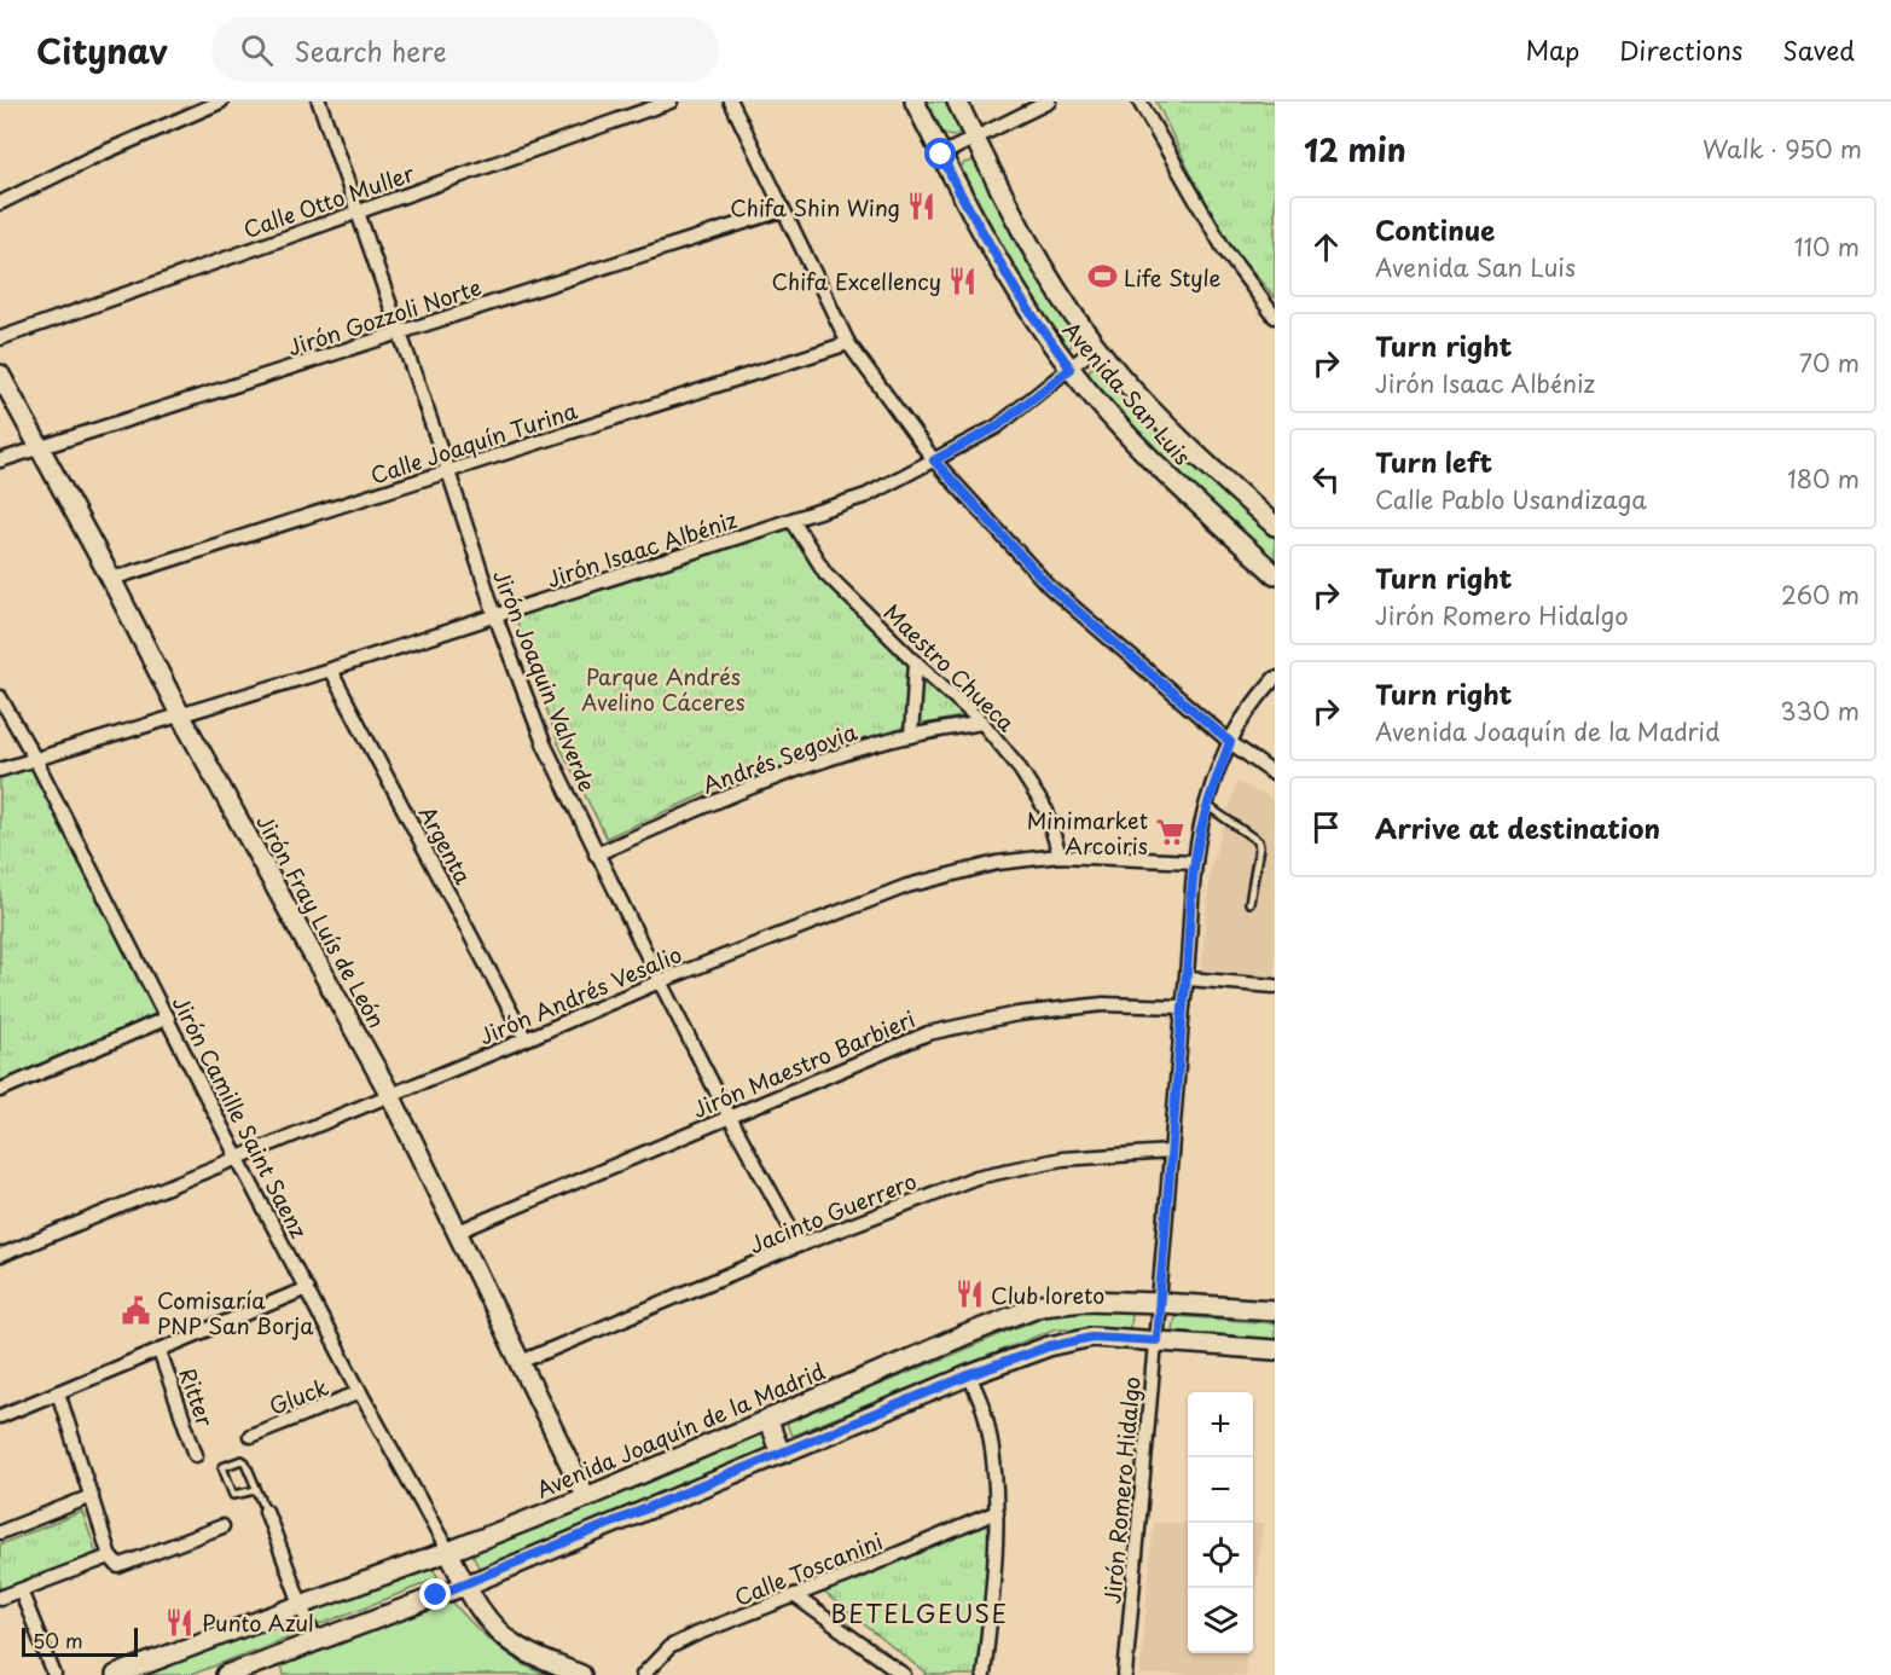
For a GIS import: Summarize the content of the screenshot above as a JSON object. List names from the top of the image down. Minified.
{"streets":{"street":["Calle Otto Muller","Jirón Gozzoli Norte","Avenida San Luis","Calle Joaquín Turina","Jirón Isaac Albéniz","Maestro Chueca","Jirón Joaquin Valverde","Andrés Segovia","Argenta","Jirón Fray Luís de León","Jirón Andrés Vesalio","Jirón Maestro Barbieri","Jirón Camille Saint Saenz","Jacinto Guerrero","Gluck","Ritter","Avenida Joaquín de la Madrid","Jirón Romero Hidalgo","Calle Toscanini"]},"crossings":[["Calle Otto Muller","Jirón Joaquin Valverde"],["Jirón Gozzoli Norte","Jirón Joaquin Valverde"],["Jirón Gozzoli Norte","Jirón Fray Luís de León"],["Avenida San Luis","Jirón Isaac Albéniz"],["Calle Joaquín Turina","Jirón Joaquin Valverde"],["Calle Joaquín Turina","Jirón Fray Luís de León"],["Jirón Isaac Albéniz","Maestro Chueca"],["Jirón Isaac Albéniz","Jirón Joaquin Valverde"],["Jirón Isaac Albéniz","Argenta"],["Jirón Isaac Albéniz","Jirón Fray Luís de León"],["Jirón Isaac Albéniz","Jirón Camille Saint Saenz"],["Maestro Chueca","Andrés Segovia"],["Maestro Chueca","Jirón Andrés Vesalio"],["Jirón Joaquin Valverde","Andrés Segovia"],["Jirón Joaquin Valverde","Jirón Andrés Vesalio"],["Jirón Joaquin Valverde","Jirón Maestro Barbieri"],["Jirón Joaquin Valverde","Jacinto Guerrero"],["Argenta","Jirón Andrés Vesalio"],["Jirón Fray Luís de León","Jirón Andrés Vesalio"],["Jirón Fray Luís de León","Jirón Maestro Barbieri"],["Jirón Fray Luís de León","Jacinto Guerrero"],["Jirón Fray Luís de León","Avenida Joaquín de la Madrid"],["Jirón Andrés Vesalio","Jirón Camille Saint Saenz"],["Jirón Andrés Vesalio","Jirón Romero Hidalgo"],["Jirón Maestro Barbieri","Jirón Romero Hidalgo"],["Jirón Camille Saint Saenz","Gluck"],["Jirón Camille Saint Saenz","Avenida Joaquín de la Madrid"],["Jacinto Guerrero","Jirón Romero Hidalgo"],["Avenida Joaquín de la Madrid","Jirón Romero Hidalgo"]],"districts":["BETELGEUSE"],"parks":["Parque Andrés Avelino Cáceres"],"places":{"restaurant":["Chifa Shin Wing","Chifa Excellency","Club loreto","Punto Azul"],"sports":["Life Style"],"supermarket":["Minimarket Arcoiris"],"public building":["Comisaría PNP San Borja"]},"scale_bar":"50 m","page":{"header":"Citynav","search":"Search here","nav":["Map","Directions","Saved"],"heading":["12 min","Walk · 950 m"],"list":[["Continue","Avenida San Luis","110 m"],["Turn right","Jirón Isaac Albéniz","70 m"],["Turn left","Calle Pablo Usandizaga","180 m"],["Turn right","Jirón Romero Hidalgo","260 m"],["Turn right","Avenida Joaquín de la Madrid","330 m"],"Arrive at destination"],"map_buttons":["+","−"],"scale":"50 m"}}
